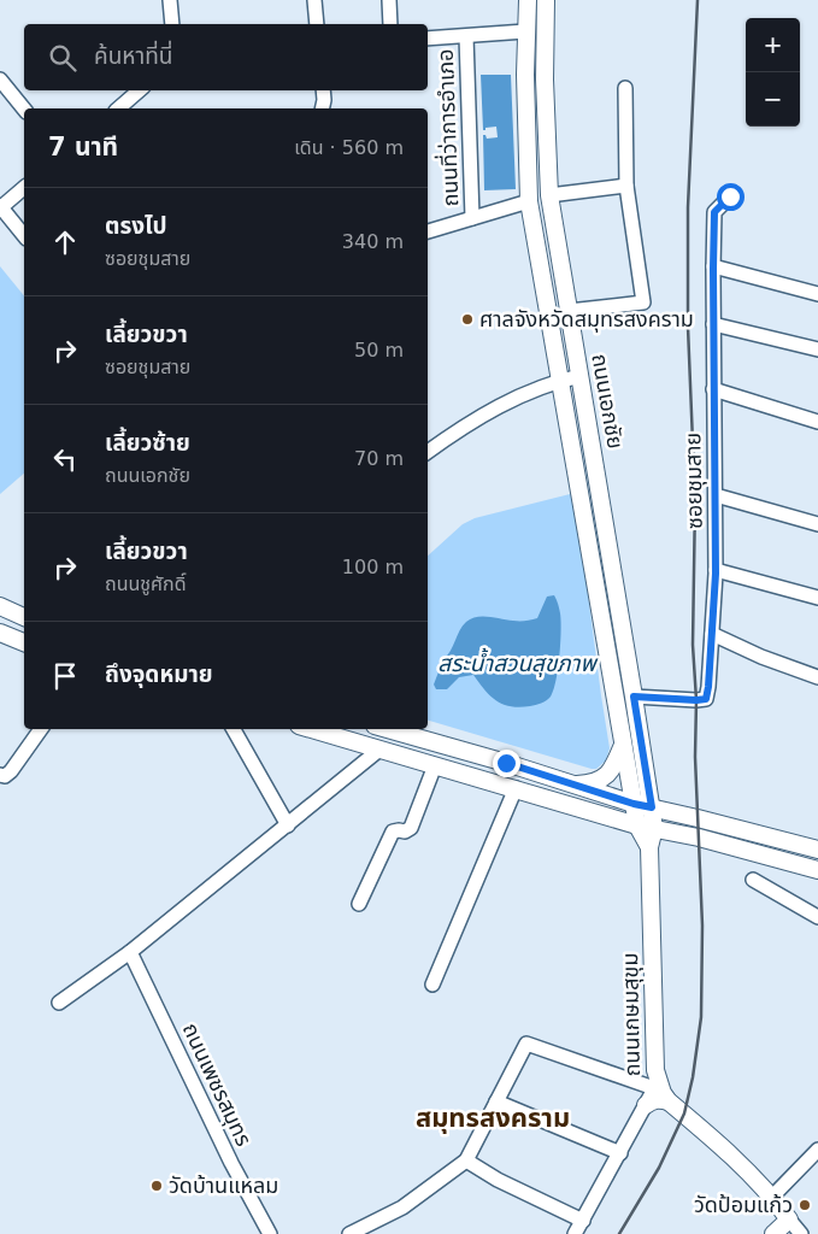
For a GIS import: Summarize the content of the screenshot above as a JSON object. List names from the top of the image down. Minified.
{"streets":{"main road":["ถนนเอกชัย","ถนนเกษมสุขุม"],"street":["ถนนที่ว่าการอำเภอ","ซอยชุมสาย","ถนนเพชรสมุทร"]},"crossings":[["ถนนเอกชัย","ซอยชุมสาย"],["ถนนเอกชัย","ถนนเกษมสุขุม"]],"districts":["สมุทรสงคราม"],"water":["สระน้ำสวนสุขภาพ"],"places":["ศาลจังหวัดสมุทรสงคราม","วัดบ้านแหลม","วัดป้อมแก้ว"],"page":{"map_buttons":["+","−"],"search":"ค้นหาที่นี่","heading":["7 นาที","เดิน · 560 m"],"list":[["ตรงไป","ซอยชุมสาย","340 m"],["เลี้ยวขวา","ซอยชุมสาย","50 m"],["เลี้ยวซ้าย","ถนนเอกชัย","70 m"],["เลี้ยวขวา","ถนนชูศักดิ์","100 m"],"ถึงจุดหมาย"]}}
